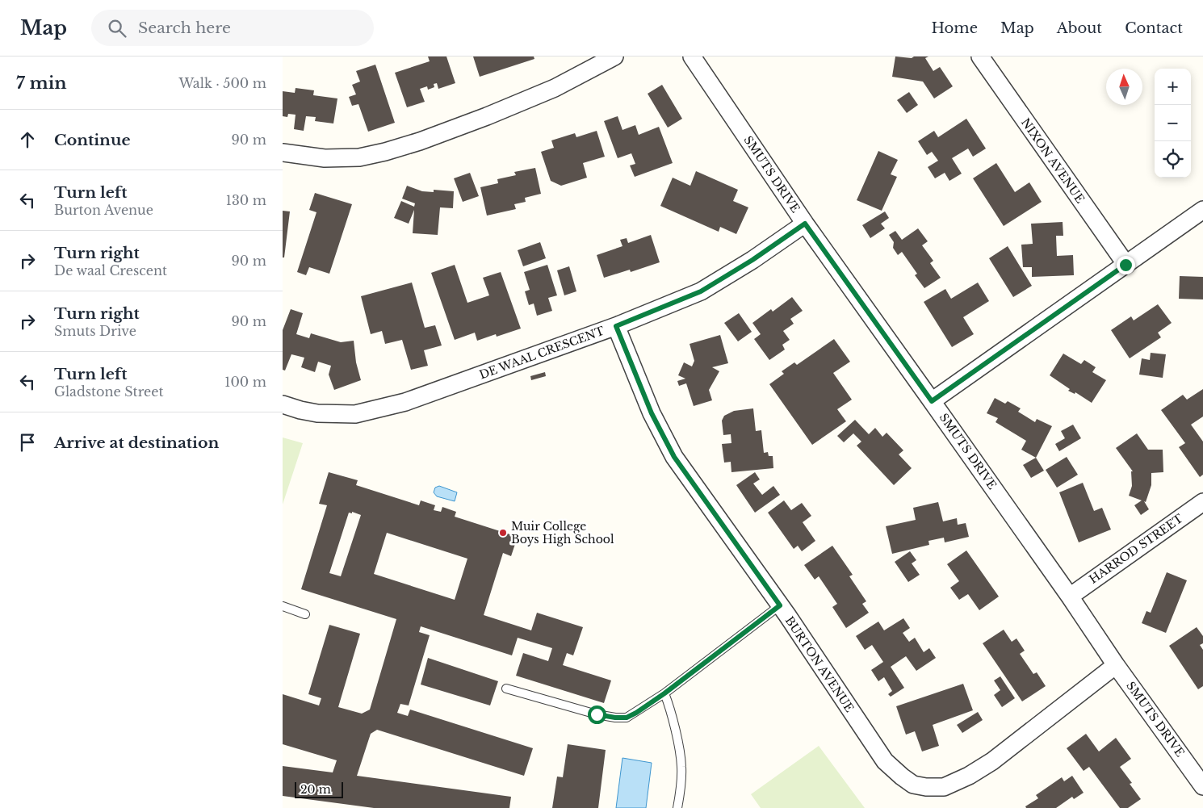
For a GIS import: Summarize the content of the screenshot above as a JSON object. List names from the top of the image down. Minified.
{"streets":{"street":["NIXON AVENUE","SMUTS DRIVE","DE WAAL CRESCENT","HARROD STREET","BURTON AVENUE"]},"crossings":[["SMUTS DRIVE","DE WAAL CRESCENT"],["SMUTS DRIVE","HARROD STREET"],["SMUTS DRIVE","BURTON AVENUE"],["DE WAAL CRESCENT","BURTON AVENUE"]],"places":["Muir College Boys High School"],"scale_bar":"20 m","north":"top","page":{"header":"Map","search":"Search here","nav":["Home","Map","About","Contact"],"heading":["7 min","Walk · 500 m"],"map_buttons":["+","−"],"list":[["Continue","90 m"],["Turn left","Burton Avenue","130 m"],["Turn right","De waal Crescent","90 m"],["Turn right","Smuts Drive","90 m"],["Turn left","Gladstone Street","100 m"],"Arrive at destination"],"scale":"20 m"}}
